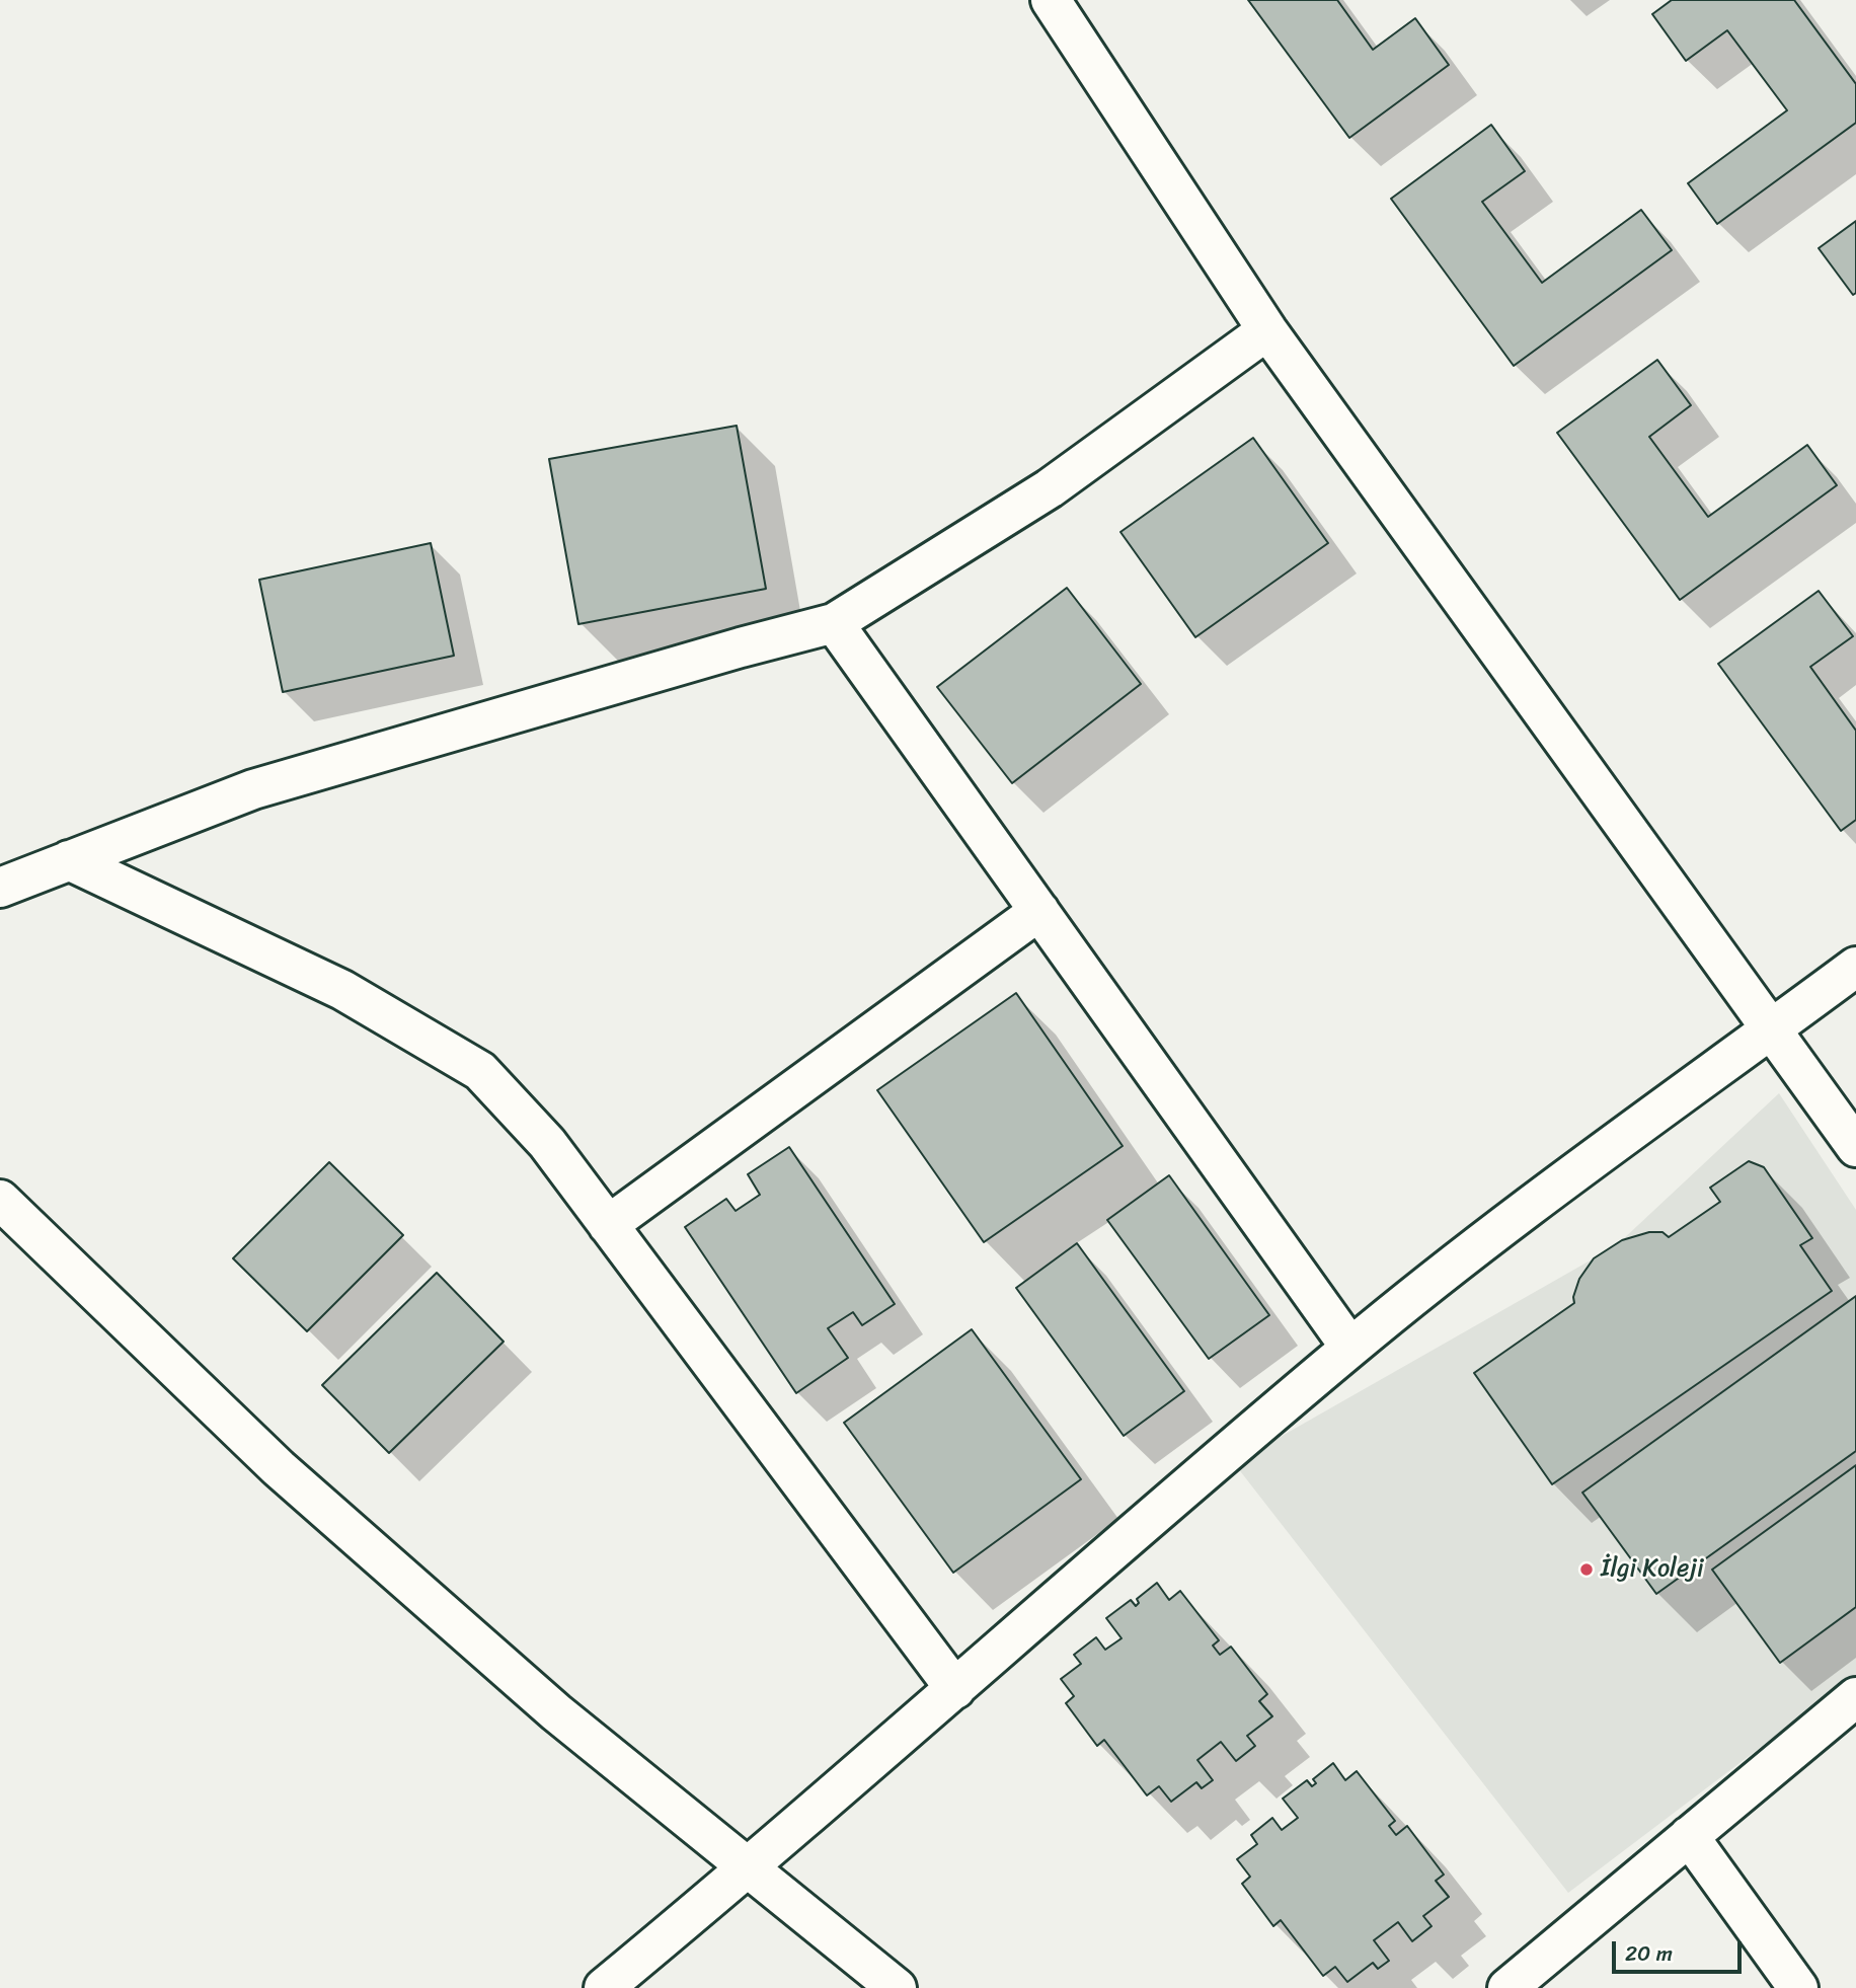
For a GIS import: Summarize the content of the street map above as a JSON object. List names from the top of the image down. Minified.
{"places":["İlgi Koleji"],"scale_bar":"20 m"}
